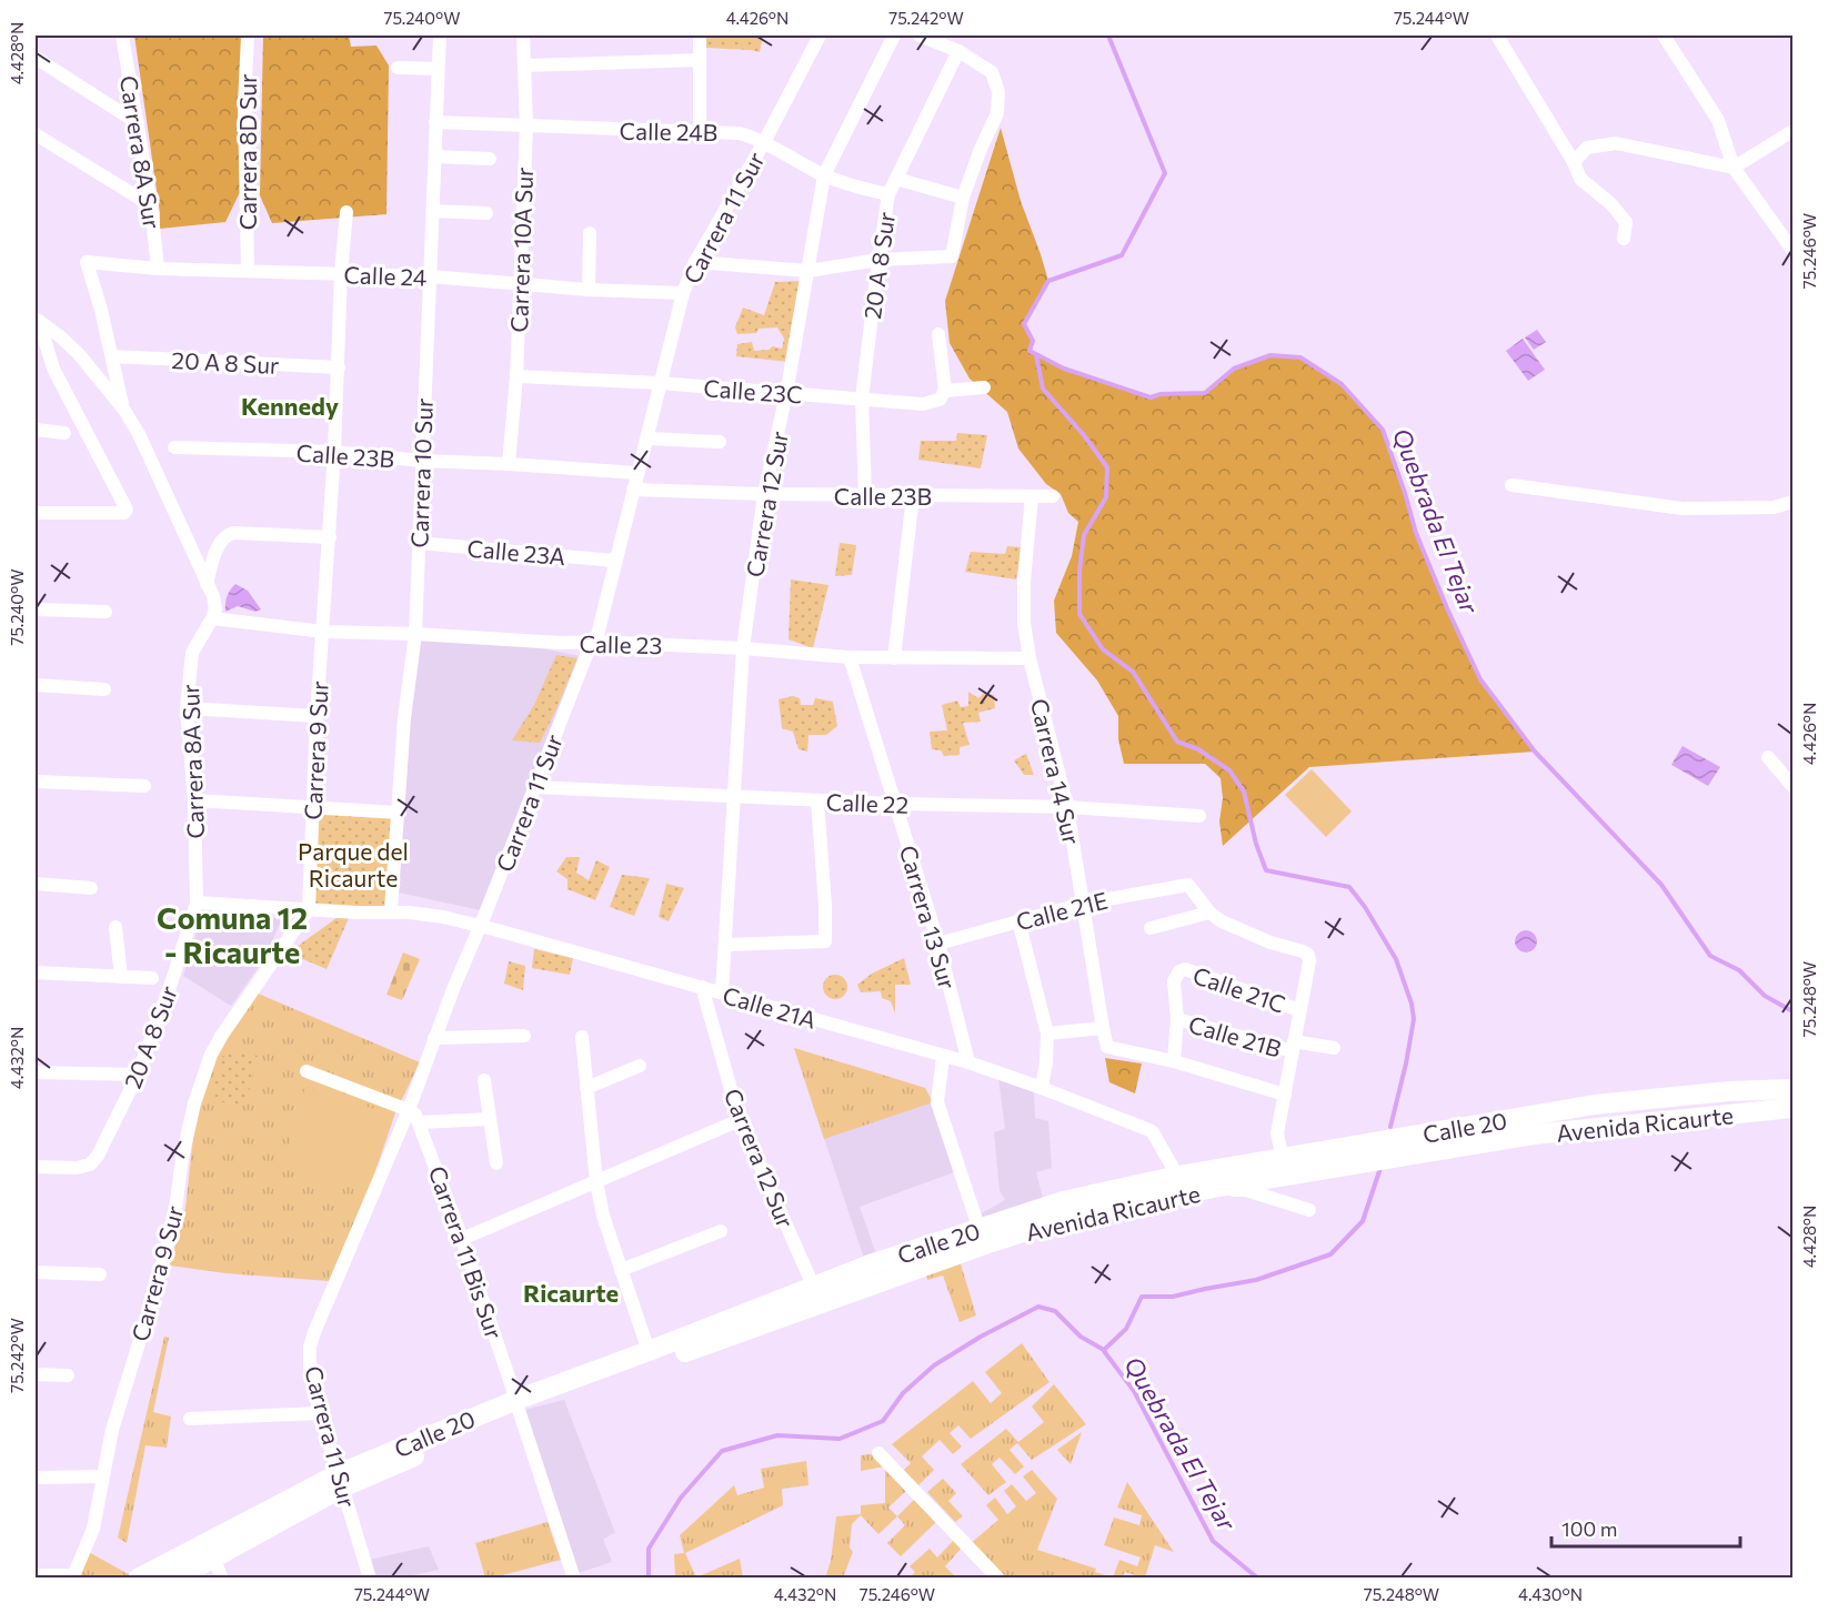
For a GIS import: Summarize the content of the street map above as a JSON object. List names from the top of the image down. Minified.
{"streets":{"main road":["Avenida Ricaurte","Calle 20"],"street":["Calle 24B","Carrera 8A Sur","Carrera 8D Sur","Carrera 11 Sur","Carrera 10A Sur","20 A 8 Sur","Calle 24","Calle 23C","Calle 23B","Carrera 10 Sur","Carrera 12 Sur","Calle 23A","Calle 23","Carrera 9 Sur","Carrera 14 Sur","Calle 22","Calle 21E","Carrera 13 Sur","Calle 21C","Calle 21A","Calle 21B","Carrera 11 Bis Sur"]},"crossings":[["Calle 24B","Carrera 11 Sur"],["Calle 24B","Carrera 10A Sur"],["Calle 24B","20 A 8 Sur"],["Calle 24B","Carrera 10 Sur"],["Calle 24B","Carrera 12 Sur"],["Carrera 8A Sur","20 A 8 Sur"],["Carrera 8A Sur","Calle 24"],["Carrera 8A Sur","Calle 23"],["Carrera 8A Sur","Calle 21A"],["Carrera 8D Sur","Calle 24"],["Carrera 11 Sur","Calle 24"],["Carrera 11 Sur","Calle 23C"],["Carrera 11 Sur","Calle 23B"],["Carrera 11 Sur","Calle 23A"],["Carrera 11 Sur","Calle 23"],["Carrera 11 Sur","Calle 22"],["Carrera 11 Sur","Calle 21A"],["Carrera 11 Sur","Carrera 11 Bis Sur"],["Carrera 10A Sur","Calle 24"],["Carrera 10A Sur","Calle 23C"],["Carrera 10A Sur","Calle 23B"],["20 A 8 Sur","Calle 24"],["20 A 8 Sur","Calle 23C"],["20 A 8 Sur","Calle 23B"],["20 A 8 Sur","Carrera 9 Sur"],["20 A 8 Sur","Calle 21A"],["Calle 24","Carrera 10 Sur"],["Calle 24","Carrera 9 Sur"],["Calle 23C","Carrera 12 Sur"],["Calle 23B","Carrera 10 Sur"],["Calle 23B","Carrera 12 Sur"],["Calle 23B","Carrera 9 Sur"],["Calle 23B","Carrera 14 Sur"],["Carrera 10 Sur","Calle 23A"],["Carrera 10 Sur","Calle 23"],["Carrera 10 Sur","Calle 21A"],["Carrera 12 Sur","Calle 23"],["Carrera 12 Sur","Calle 22"],["Carrera 12 Sur","Calle 21A"],["Carrera 12 Sur","Calle 20"],["Calle 23","Carrera 9 Sur"],["Calle 23","Carrera 14 Sur"],["Calle 23","Carrera 13 Sur"],["Carrera 9 Sur","Calle 21A"],["Carrera 14 Sur","Calle 22"],["Carrera 14 Sur","Calle 21E"],["Calle 22","Carrera 13 Sur"],["Calle 21E","Carrera 13 Sur"],["Carrera 13 Sur","Calle 21A"],["Calle 21C","Calle 21B"],["Calle 21A","Avenida Ricaurte"],["Calle 21A","Calle 20"],["Avenida Ricaurte","Calle 20"],["Calle 20","Carrera 11 Bis Sur"]],"districts":["Kennedy","Comuna 12 - Ricaurte","Ricaurte"],"water":["Quebrada El Tejar"],"parks":["Parque del Ricaurte"],"scale_bar":"100 m","coordinates":["75.240°W","4.426°N","75.242°W","75.244°W","4.428°N","75.246°W","75.248°W","4.432°N","4.430°N"]}
